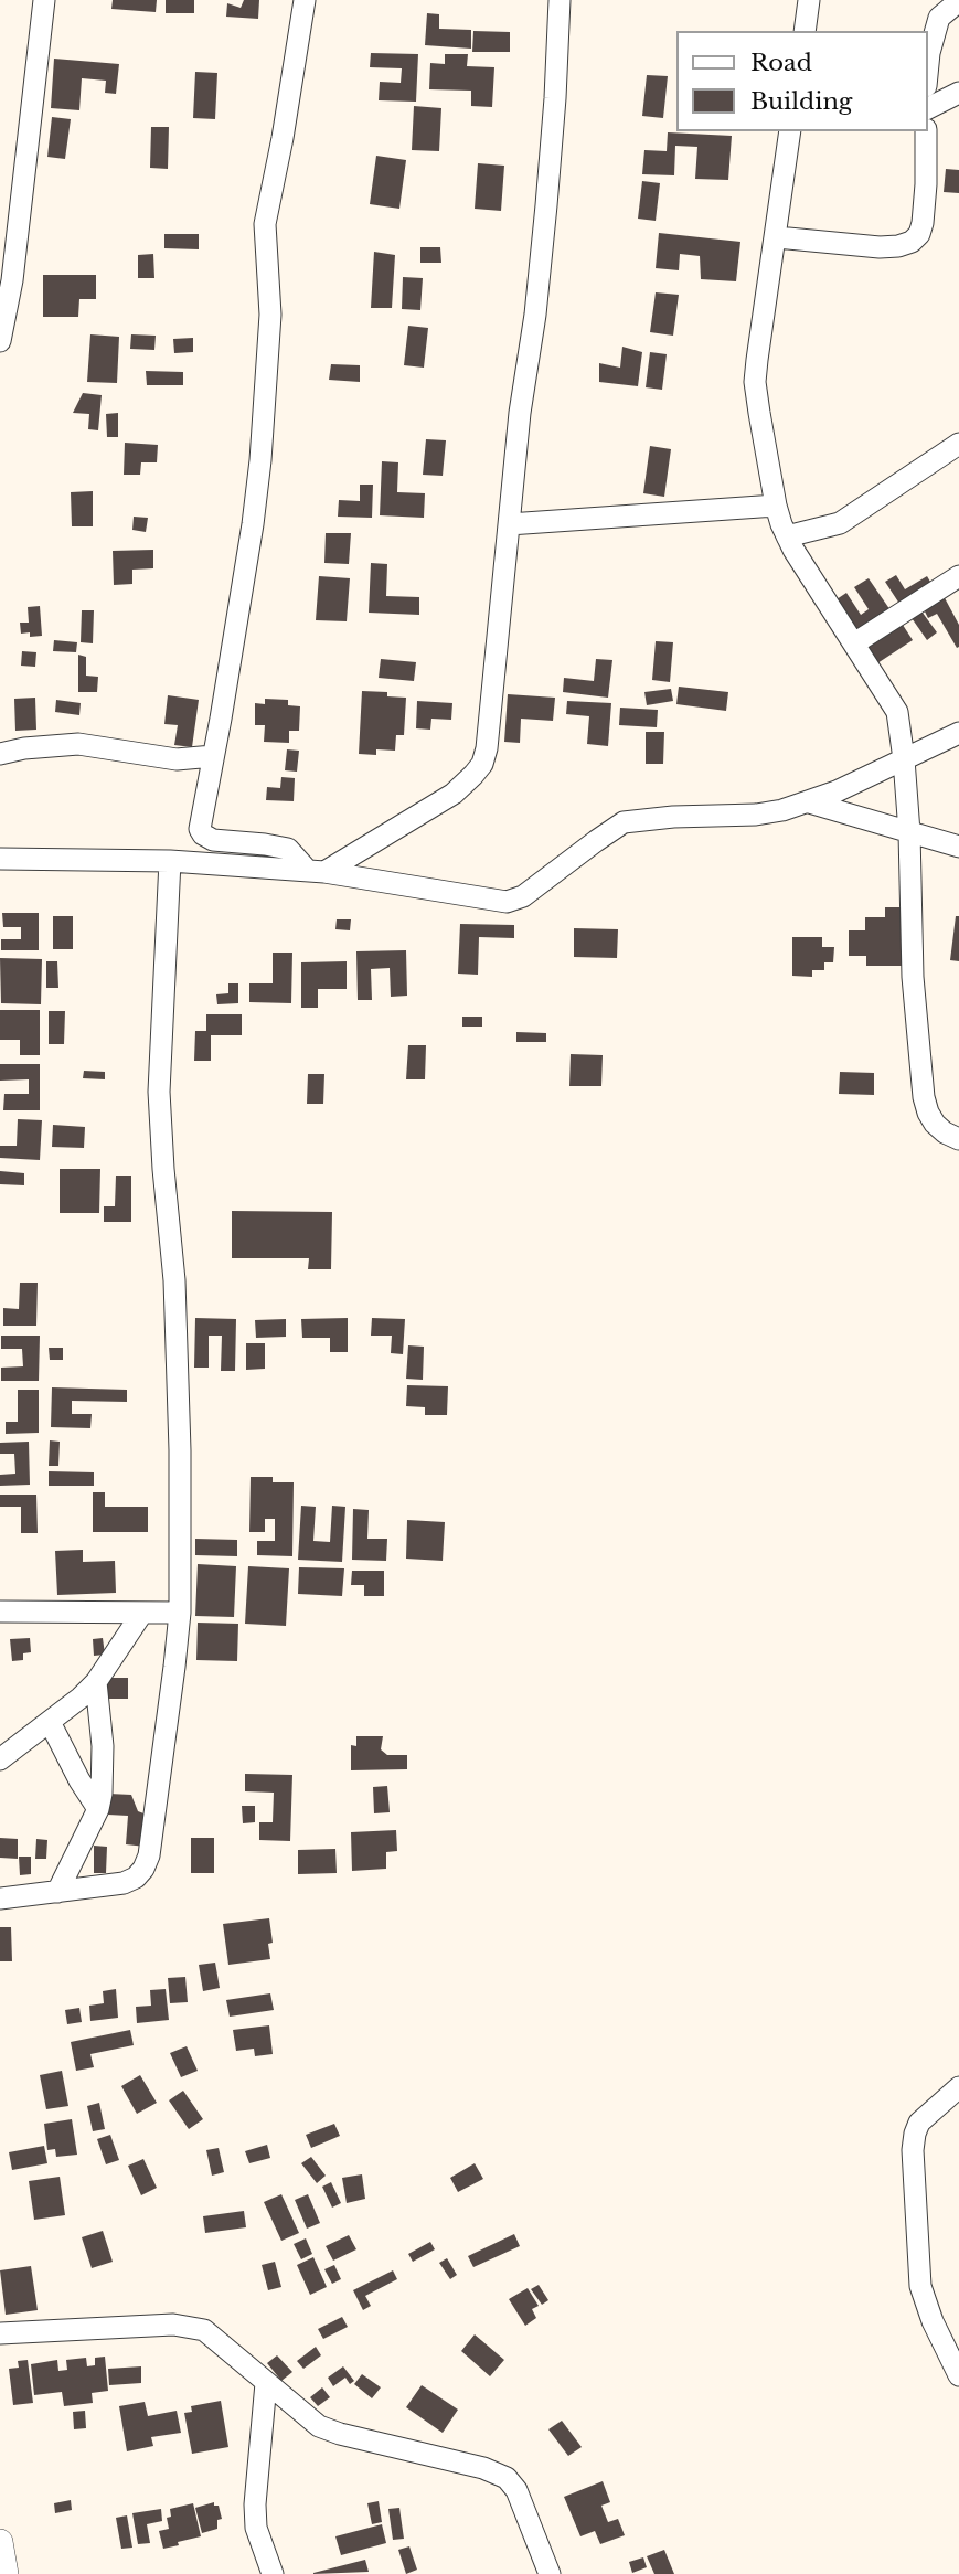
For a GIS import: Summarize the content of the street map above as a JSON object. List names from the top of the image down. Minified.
{"legend":["Road","Building"]}
